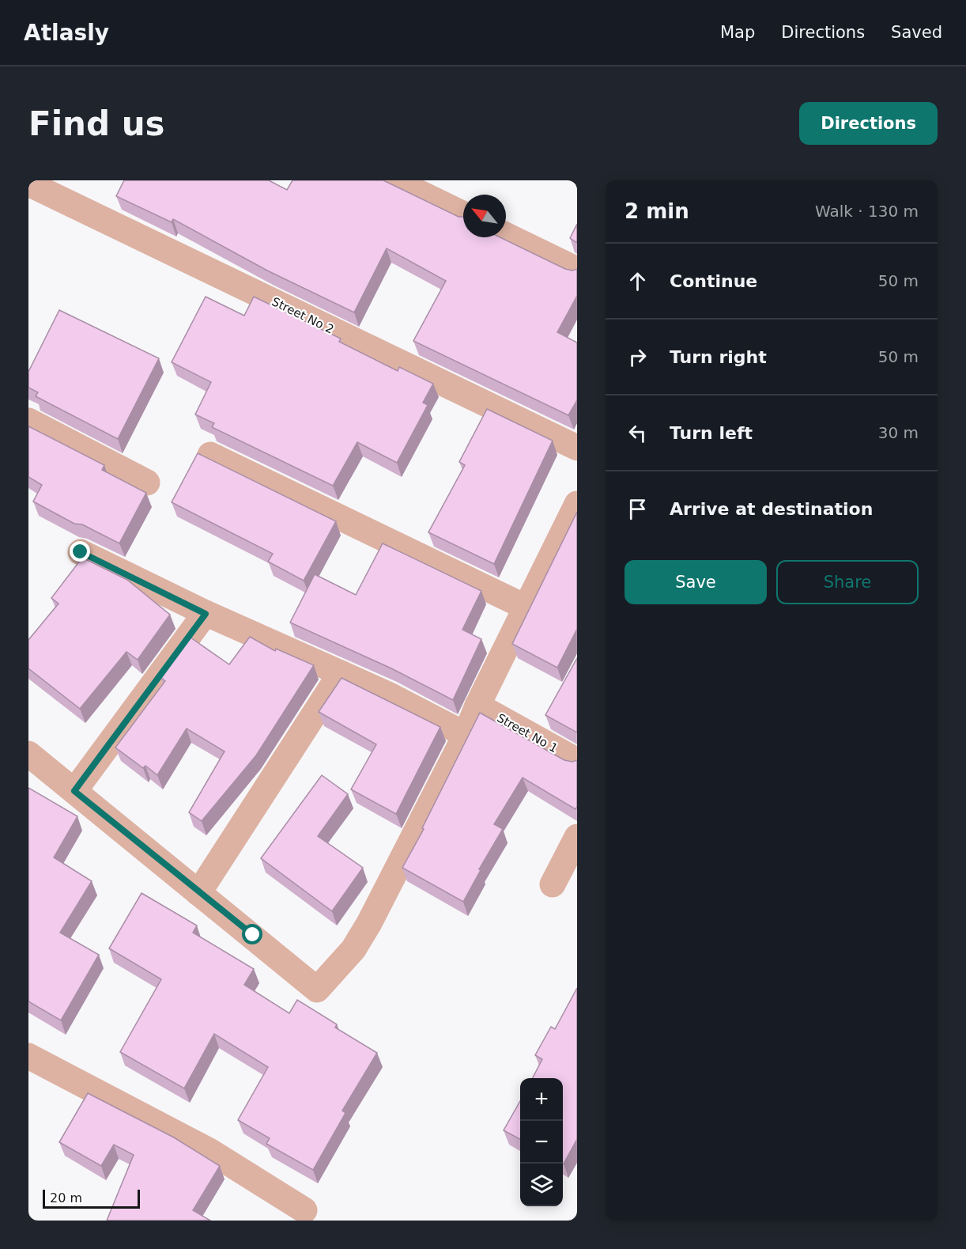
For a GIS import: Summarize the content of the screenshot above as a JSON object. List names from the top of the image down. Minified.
{"streets":{"street":["Street No 2","Street No 1"]},"scale_bar":"20 m","north":"top left","page":{"header":"Atlasly","nav":["Map","Directions","Saved"],"buttons":["Directions",["Save","Share"]],"title":"Find us","heading":["2 min","Walk · 130 m"],"list":[["Continue","50 m"],["Turn right","50 m"],["Turn left","30 m"],"Arrive at destination"],"map_buttons":["+","−"],"scale":"20 m"}}
